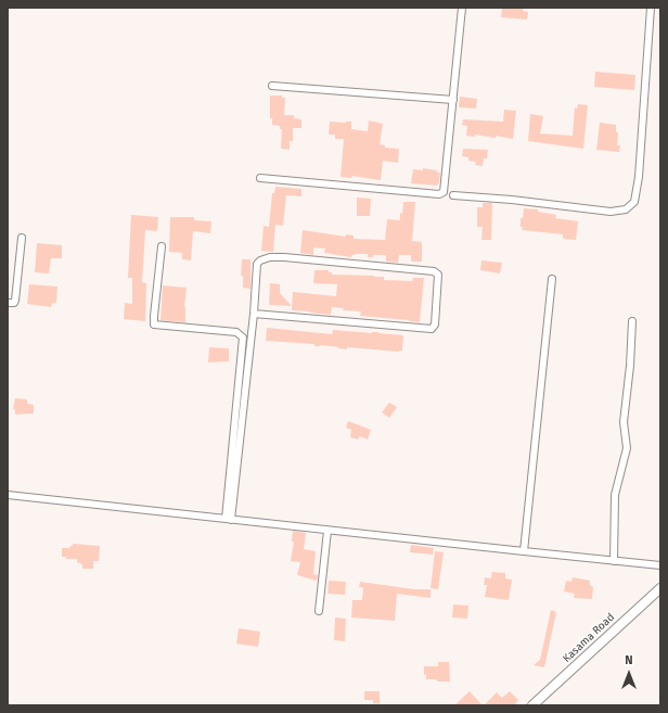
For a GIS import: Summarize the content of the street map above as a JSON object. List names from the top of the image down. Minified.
{"streets":{"street":["Kasama Road"]},"north":"top"}
